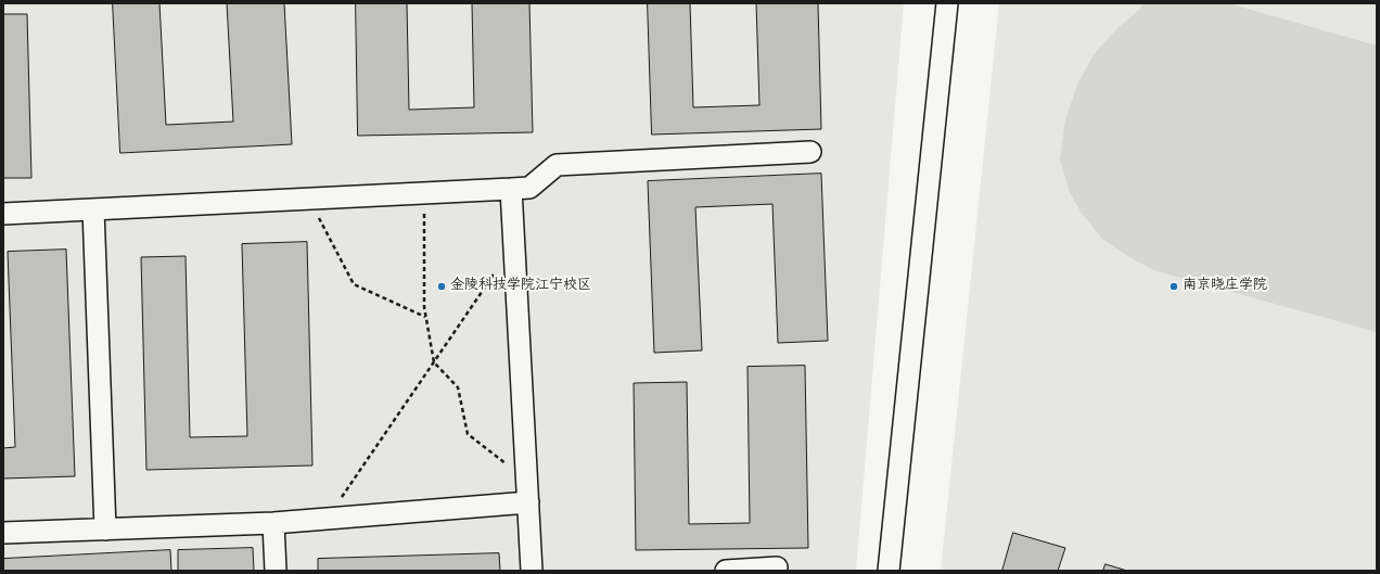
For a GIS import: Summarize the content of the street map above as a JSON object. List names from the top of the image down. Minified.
{"places":["金陵科技学院江宁校区","南京晓庄学院"]}
